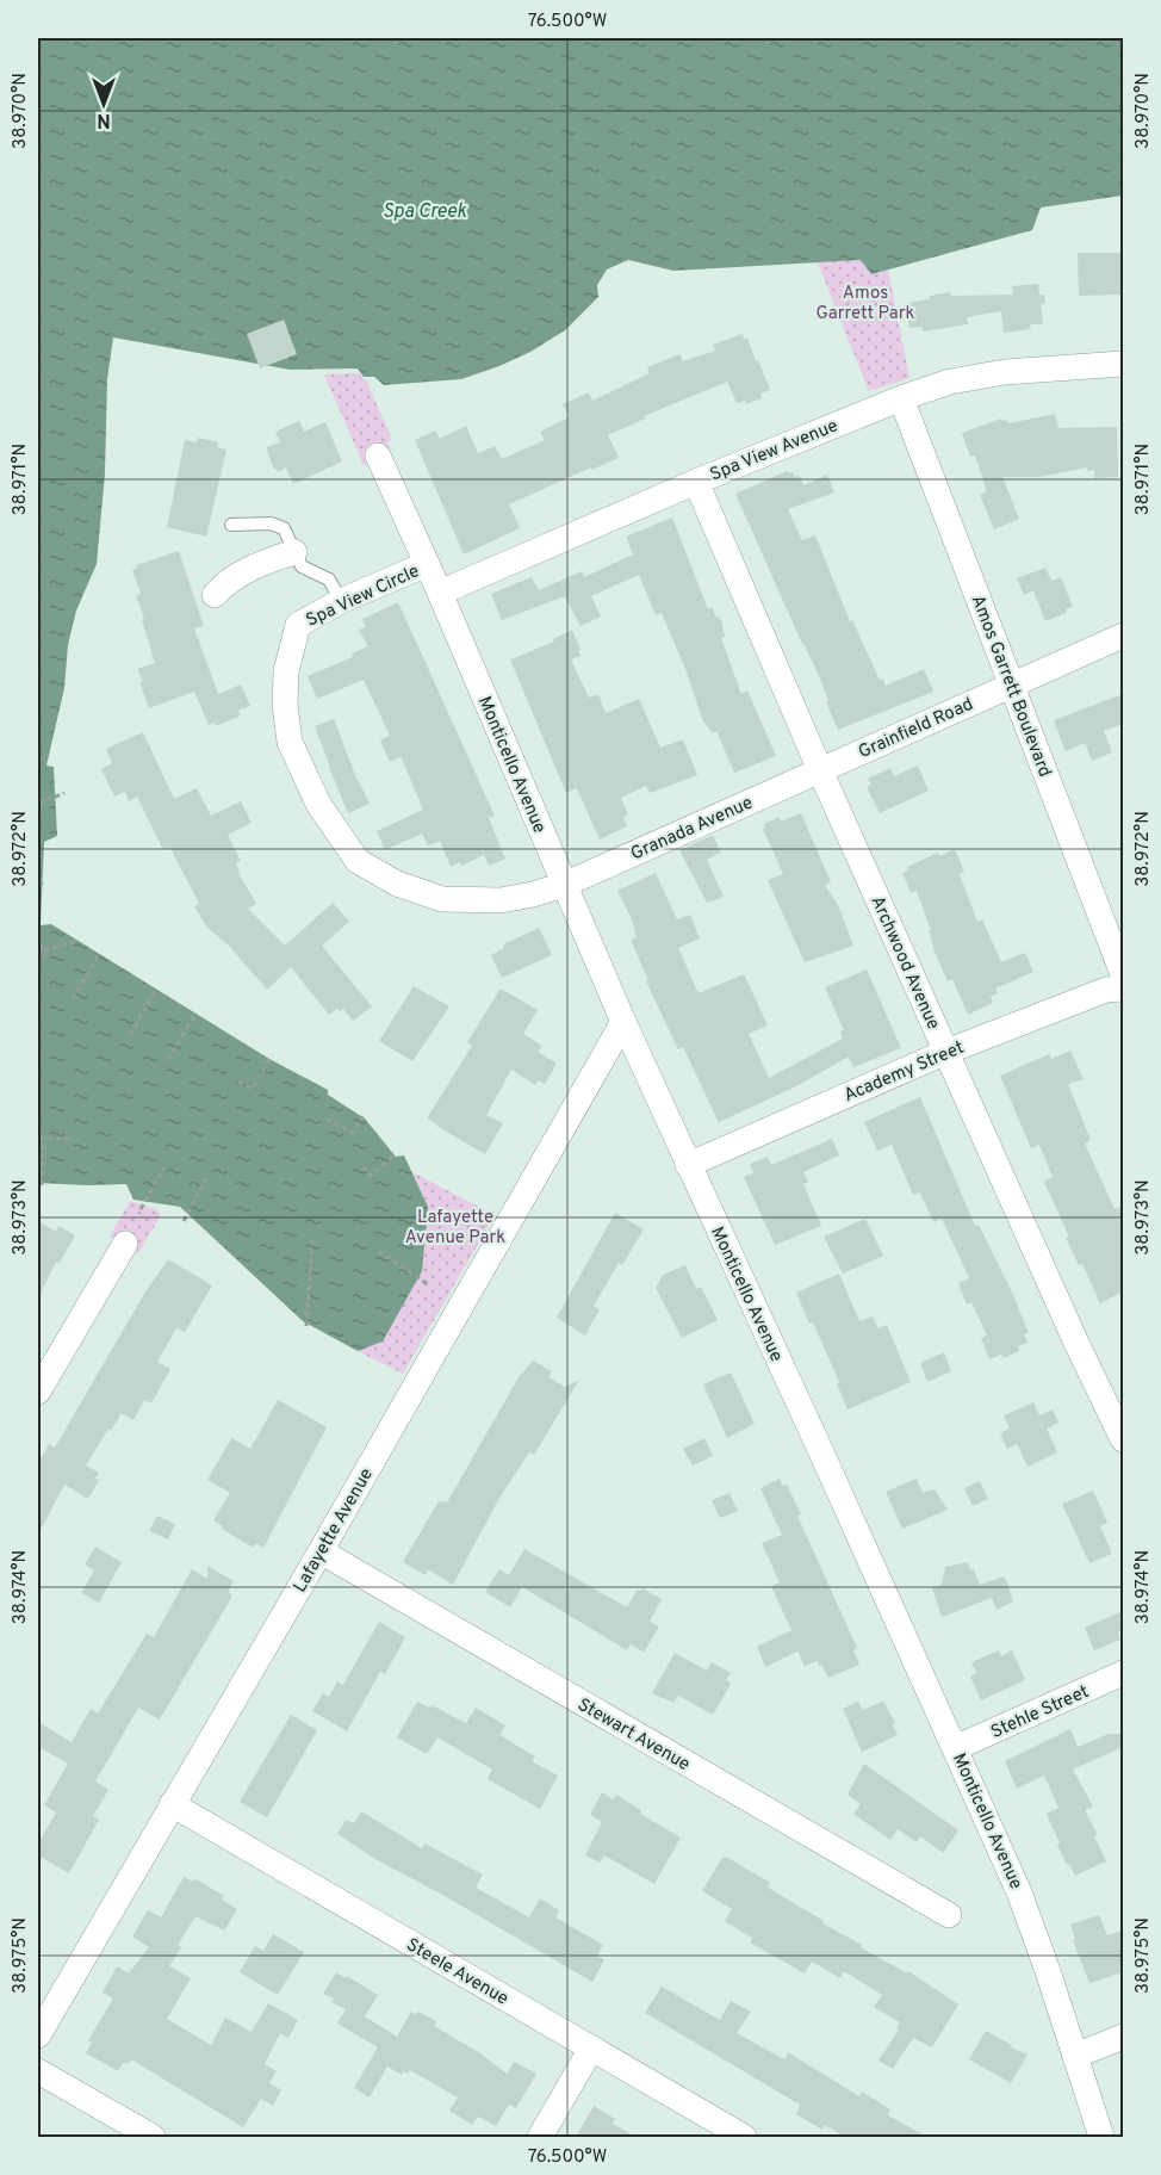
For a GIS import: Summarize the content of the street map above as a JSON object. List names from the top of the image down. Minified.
{"streets":{"street":["Spa View Avenue","Spa View Circle","Amos Garrett Boulevard","Grainfield Road","Monticello Avenue","Granada Avenue","Archwood Avenue","Academy Street","Lafayette Avenue","Stehle Street","Stewart Avenue","Steele Avenue"]},"crossings":[["Spa View Avenue","Amos Garrett Boulevard"],["Spa View Avenue","Monticello Avenue"],["Spa View Avenue","Archwood Avenue"],["Spa View Circle","Monticello Avenue"],["Spa View Circle","Granada Avenue"],["Amos Garrett Boulevard","Grainfield Road"],["Grainfield Road","Granada Avenue"],["Grainfield Road","Archwood Avenue"],["Monticello Avenue","Granada Avenue"],["Monticello Avenue","Academy Street"],["Monticello Avenue","Lafayette Avenue"],["Monticello Avenue","Stehle Street"],["Granada Avenue","Archwood Avenue"],["Archwood Avenue","Academy Street"],["Lafayette Avenue","Stewart Avenue"],["Lafayette Avenue","Steele Avenue"]],"water":["Spa Creek"],"parks":["Amos Garrett Park","Lafayette Avenue Park"],"north":"bottom","coordinates":["76.500°W","38.970°N","38.971°N","38.972°N","38.973°N","38.974°N","38.975°N"]}
